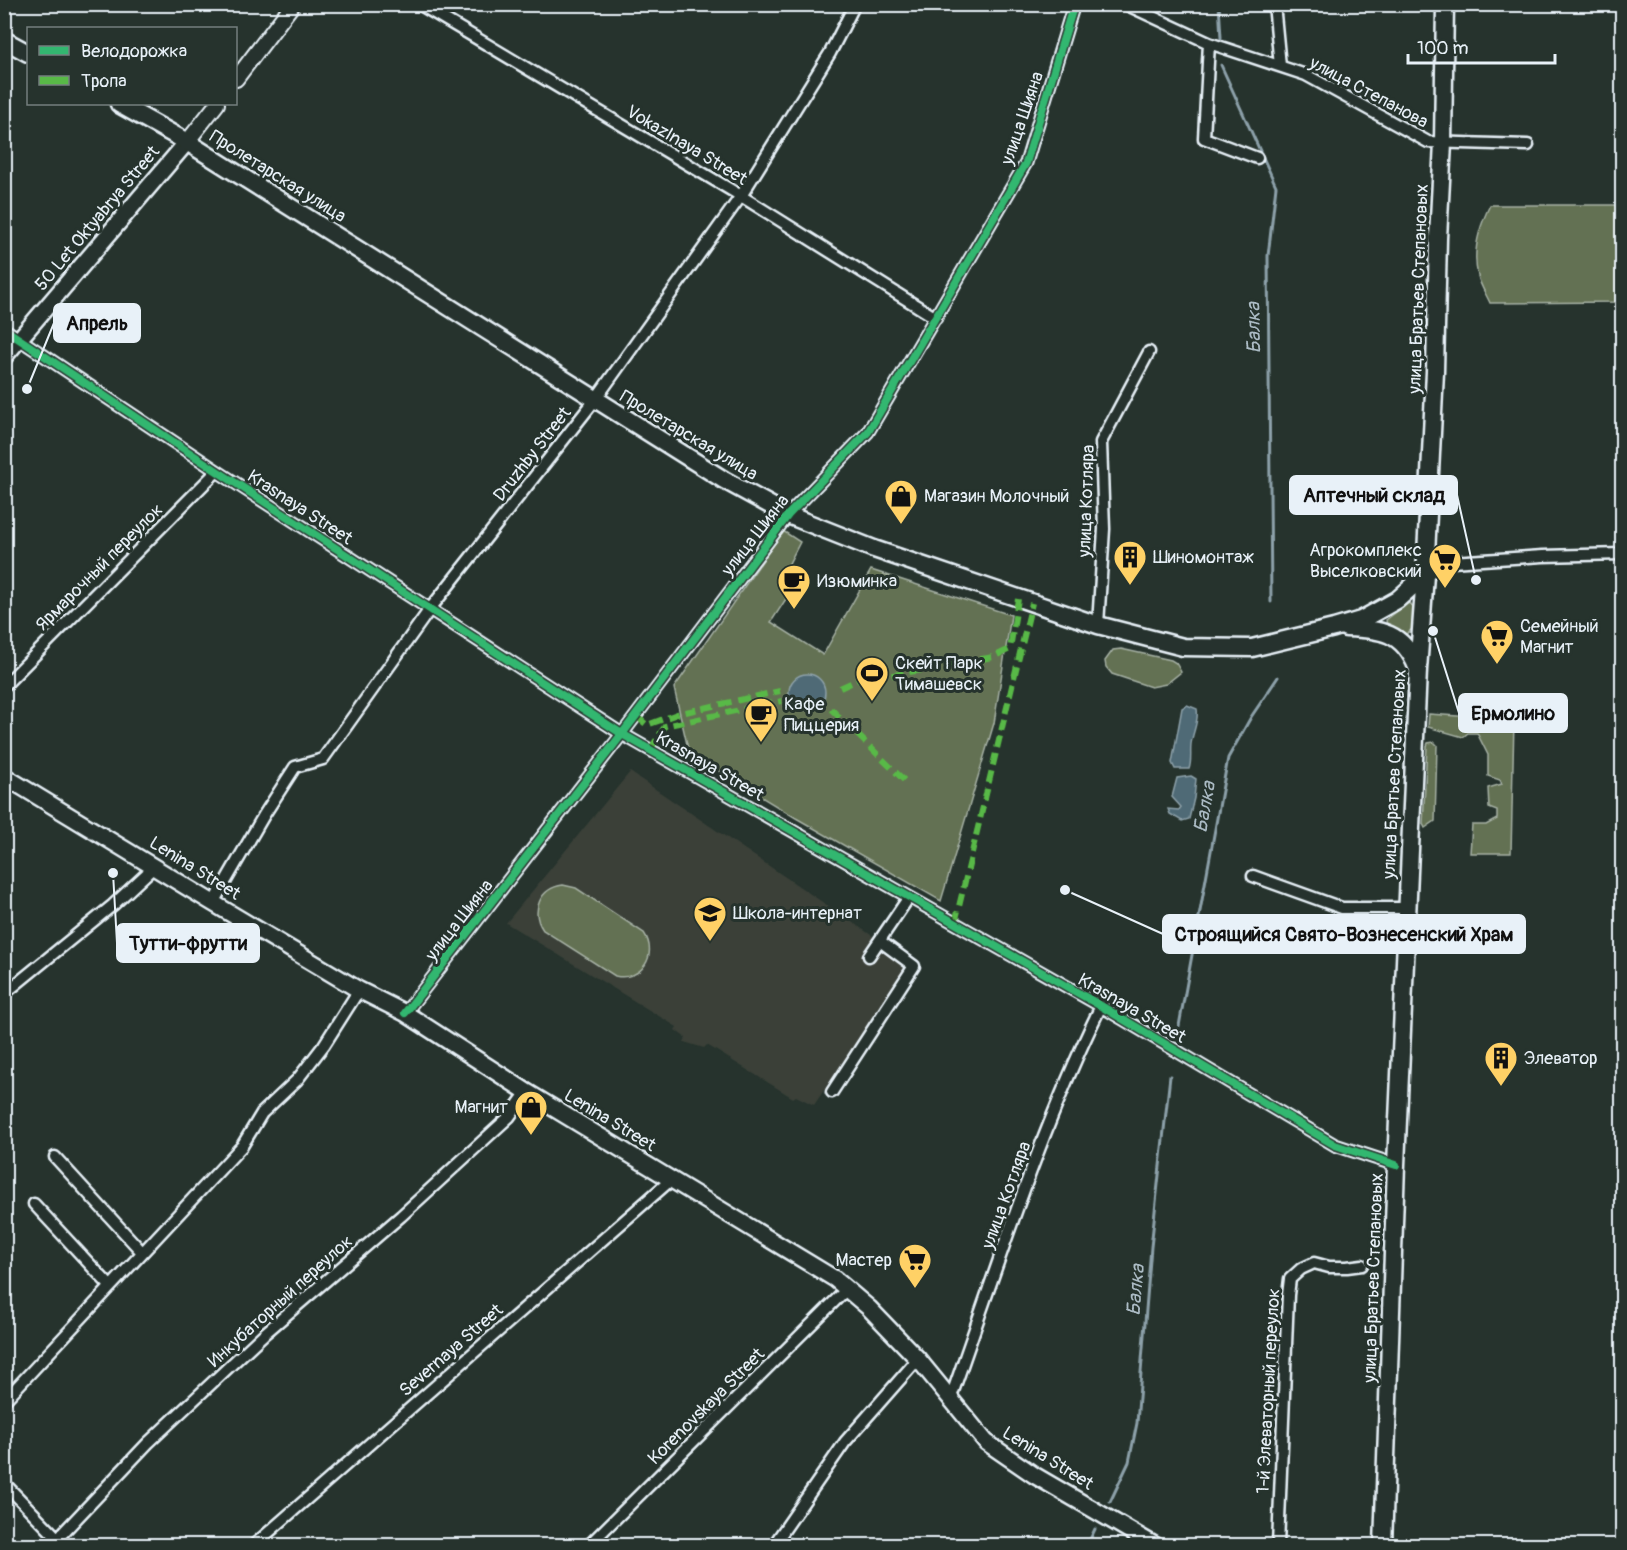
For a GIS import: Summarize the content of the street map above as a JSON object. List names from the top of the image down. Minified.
{"streets":{"main road":["Пролетарская улица","50 Let Oktyabrya Street","улица Братьев Степановых","Lenina Street"],"street":["улица Степанова","улица Шияна","Vokazlnaya Street","Druzhby Street","улица Котляра","Krasnaya Street","Ярмарочный переулок","Инкубаторный переулок","Severnaya Street","1-й Элеваторный переулок","Korenovskaya Street"]},"crossings":[["улица Степанова","улица Братьев Степановых"],["улица Шияна","Vokazlnaya Street"],["улица Шияна","Пролетарская улица"],["улица Шияна","Krasnaya Street"],["улица Шияна","Lenina Street"],["Vokazlnaya Street","Druzhby Street"],["Пролетарская улица","50 Let Oktyabrya Street"],["Пролетарская улица","улица Братьев Степановых"],["Пролетарская улица","Druzhby Street"],["Пролетарская улица","улица Котляра"],["50 Let Oktyabrya Street","Krasnaya Street"],["улица Братьев Степановых","Krasnaya Street"],["Druzhby Street","Krasnaya Street"],["Druzhby Street","Lenina Street"],["улица Котляра","Krasnaya Street"],["улица Котляра","Lenina Street"],["Krasnaya Street","Ярмарочный переулок"],["Lenina Street","Инкубаторный переулок"],["Lenina Street","Severnaya Street"],["Lenina Street","Korenovskaya Street"]],"water":["Балка"],"places":{"other":["Апрель","Аптечный склад","Ермолино","Тутти-фрутти","Строящийся Свято-Вознесенский Храм"],"shop":["Магазин Молочный","Магнит"],"building":["Шиномонтаж","Элеватор"],"supermarket":["Агрокомплекс Выселковский","Семейный Магнит","Мастер"],"cafe":["Изюминка","Кафе Пиццерия"],"sports":["Скейт Парк Тимашевск"],"school or university":["Школа-интернат"]},"legend":["Велодорожка","Тропа"],"scale_bar":"100 m"}
